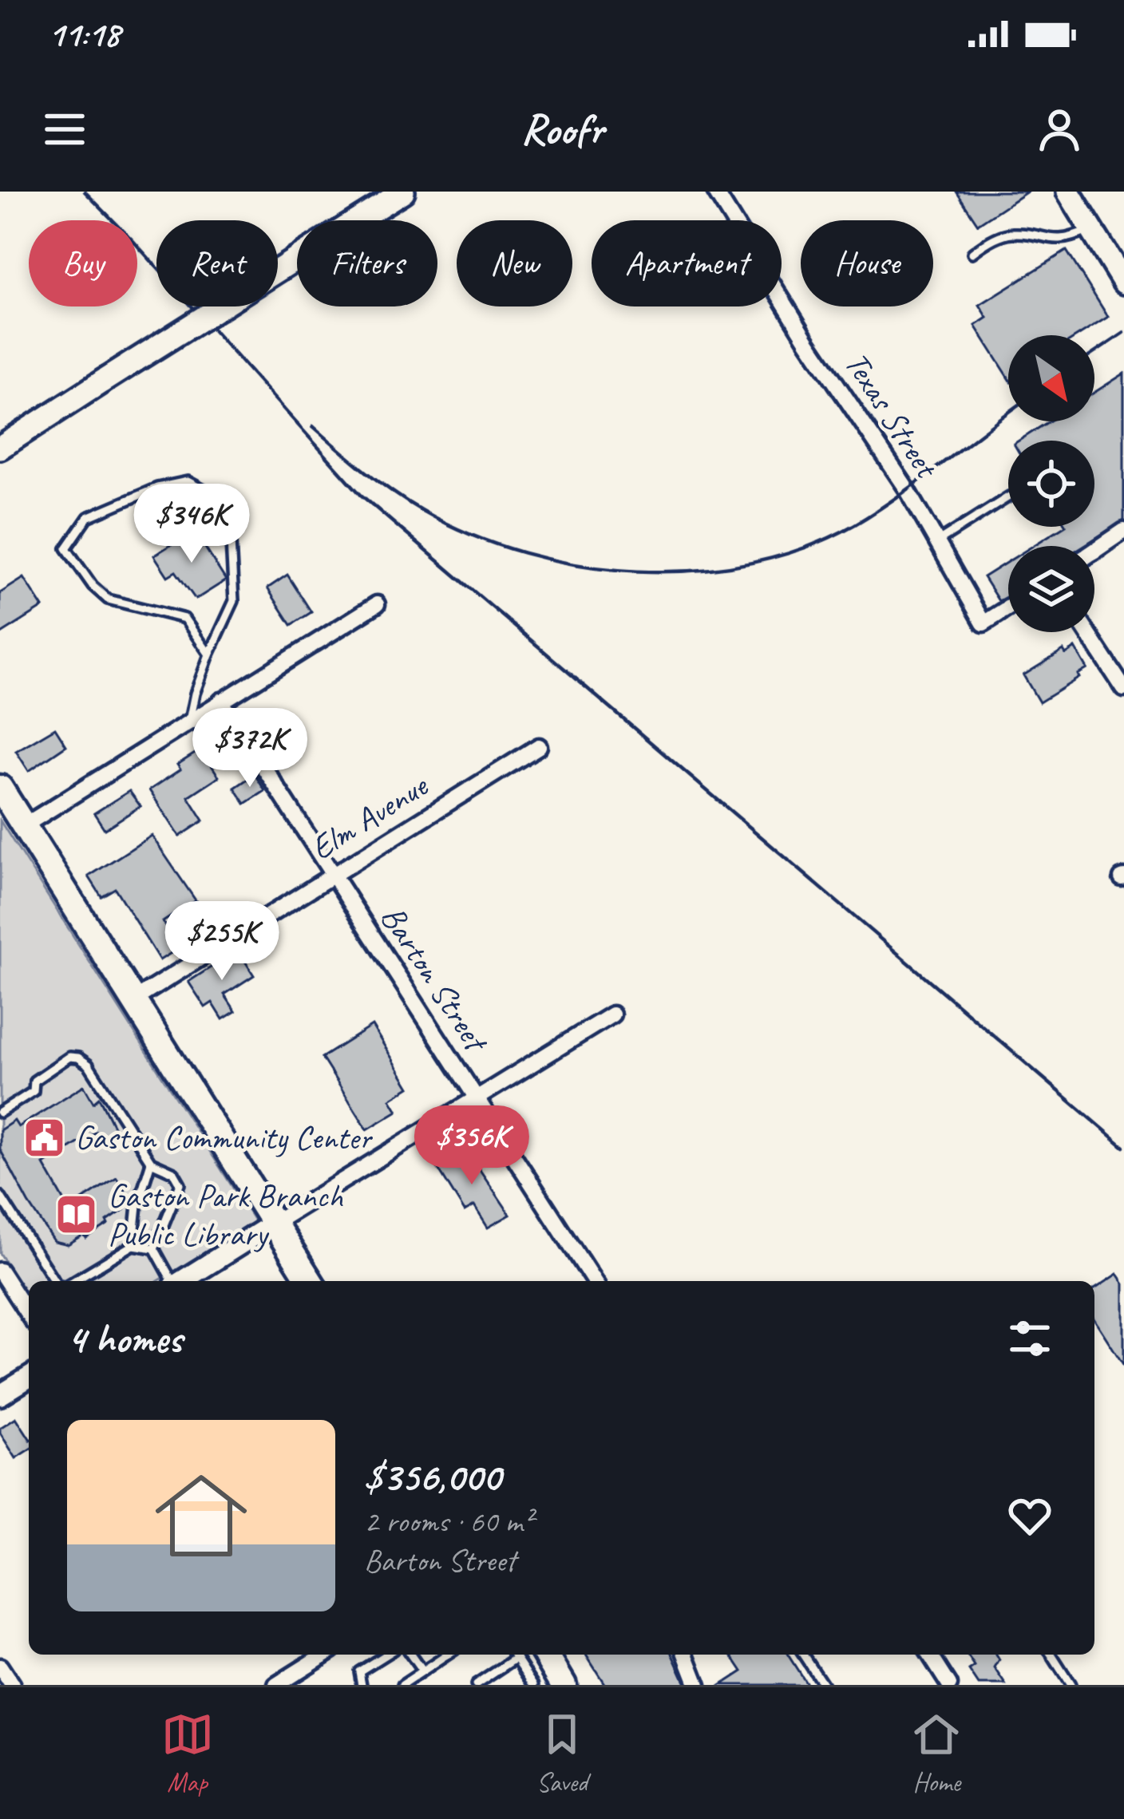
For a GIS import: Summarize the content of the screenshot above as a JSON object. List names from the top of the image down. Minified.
{"streets":{"street":["Texas Street","Elm Avenue","Barton Street"]},"crossings":[["Elm Avenue","Barton Street"]],"places":{"public building":["Gaston Community Center"],"library":["Gaston Park Branch Public Library"]},"north":"bottom right","page":{"status":"11:18","header":"Roofr","chip":["Buy","Rent","Filters","New","Apartment","House"],"price":["$346K","$372K","$255K","$356K"],"heading":"4 homes","list":[{"name":"$356,000","note":"2 rooms · 60 m² · Barton Street"}],"tabs":["Map","Saved","Home"]}}
